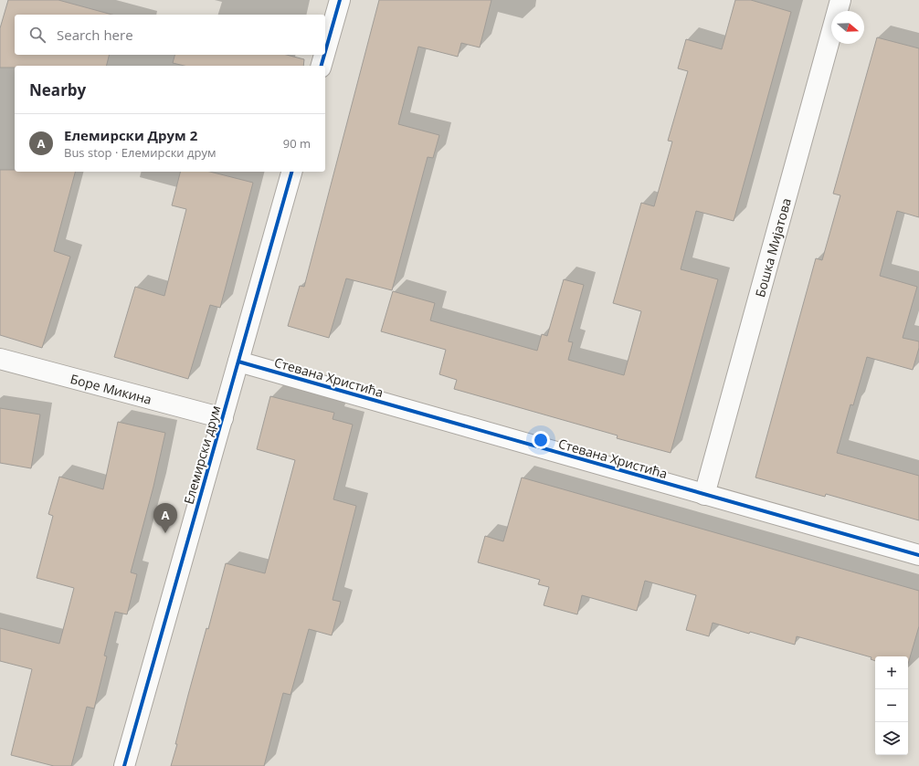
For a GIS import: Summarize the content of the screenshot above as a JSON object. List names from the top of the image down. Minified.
{"streets":{"street":["Бошка Мијатова","Стевана Христића","Боре Микина","Елемирски друм"]},"crossings":[["Бошка Мијатова","Стевана Христића"],["Стевана Христића","Елемирски друм"],["Боре Микина","Елемирски друм"]],"north":"right","page":{"search":"Search here","heading":"Nearby","list":[{"mark":"A","name":"Елемирски Друм 2","note":"Bus stop · Елемирски друм","value":"90 m"}],"pins":"A","map_buttons":["+","−"]}}
